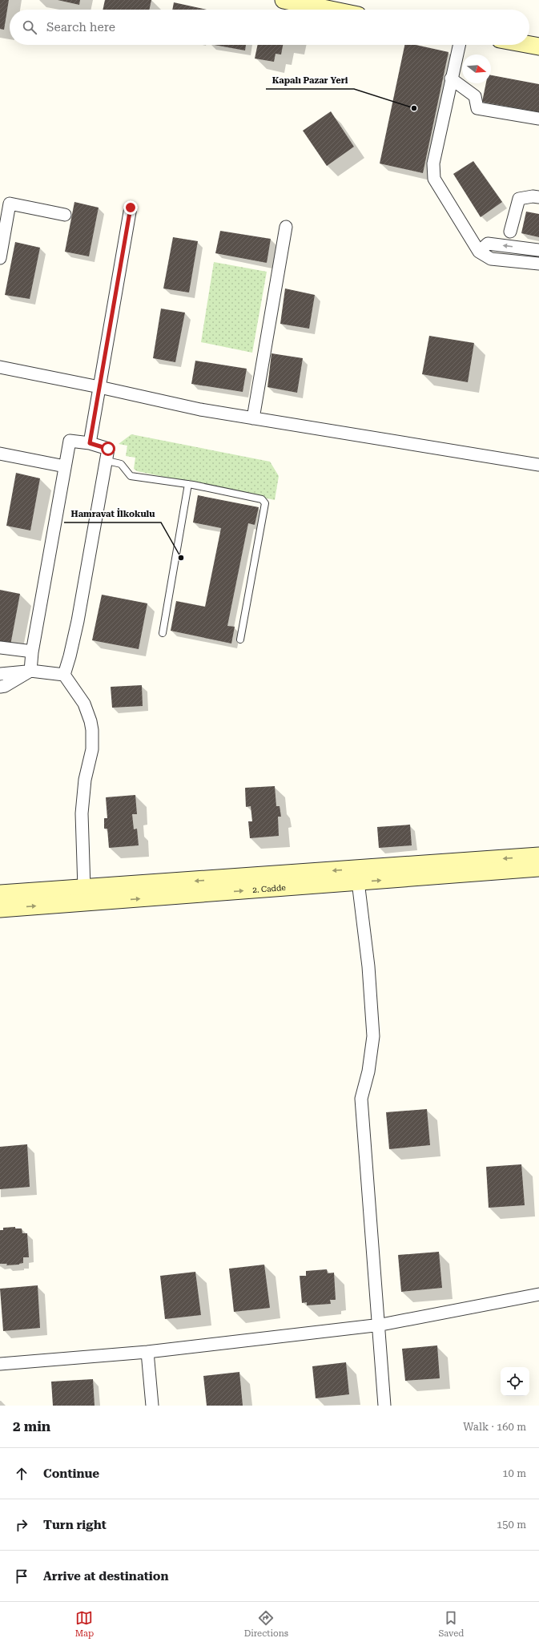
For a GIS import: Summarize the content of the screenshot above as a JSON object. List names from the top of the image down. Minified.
{"streets":{"main road":["2. Cadde"]},"places":["Kapalı Pazar Yeri","Hamravat İlkokulu"],"north":"right","page":{"search":"Search here","heading":["2 min","Walk · 160 m"],"list":[["Continue","10 m"],["Turn right","150 m"],"Arrive at destination"],"nav":["Map","Directions","Saved"]}}
